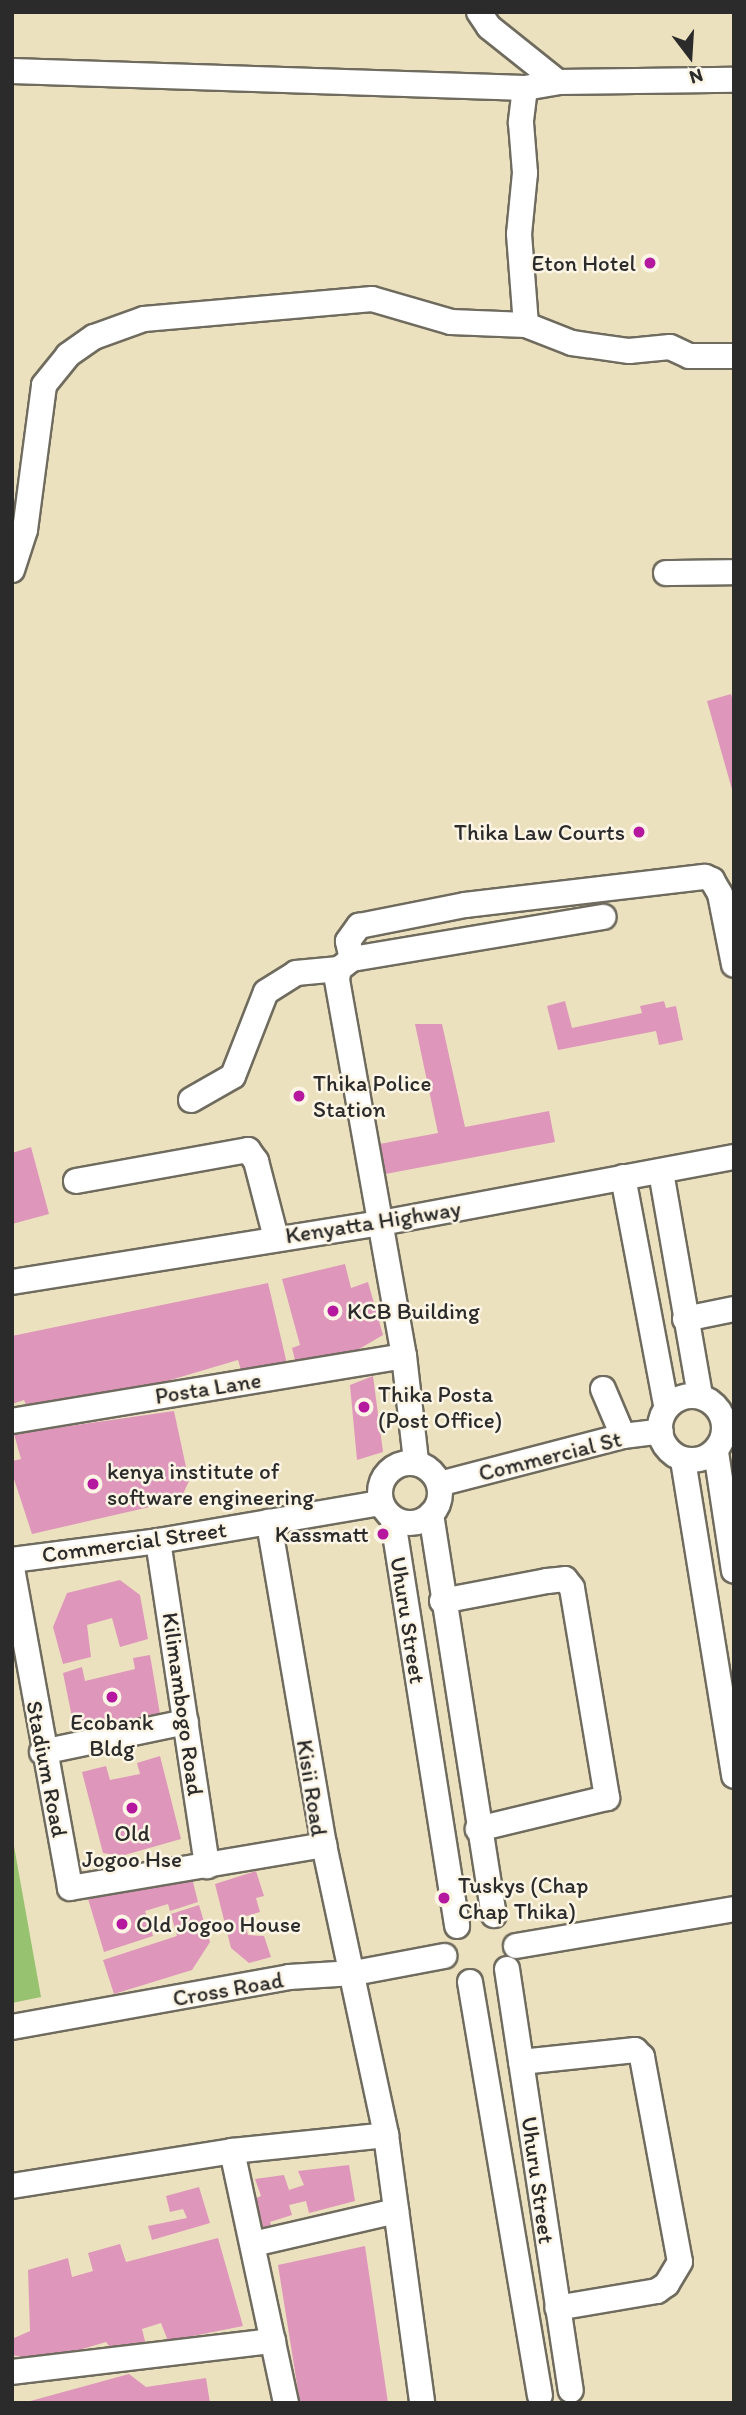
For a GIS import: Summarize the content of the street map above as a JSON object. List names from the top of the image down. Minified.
{"streets":{"street":["Kenyatta Highway","Posta Lane","Commercial St","Commercial Street","Uhuru Street","Kilimambogo Road","Stadium Road","Kisii Road","Cross Road"]},"crossings":[["Commercial St","Commercial Street"],["Commercial St","Uhuru Street"],["Commercial Street","Uhuru Street"],["Commercial Street","Kilimambogo Road"],["Commercial Street","Kisii Road"],["Uhuru Street","Cross Road"],["Kilimambogo Road","Kisii Road"],["Stadium Road","Kisii Road"]],"places":["Eton Hotel","Thika Law Courts","Thika Police Station","KCB Building","Thika Posta (Post Office)","kenya institute of software engineering","Kassmatt","Ecobank Bldg","Old Jogoo Hse","Tuskys (Chap Chap Thika)","Old Jogoo House"],"north":"bottom"}
